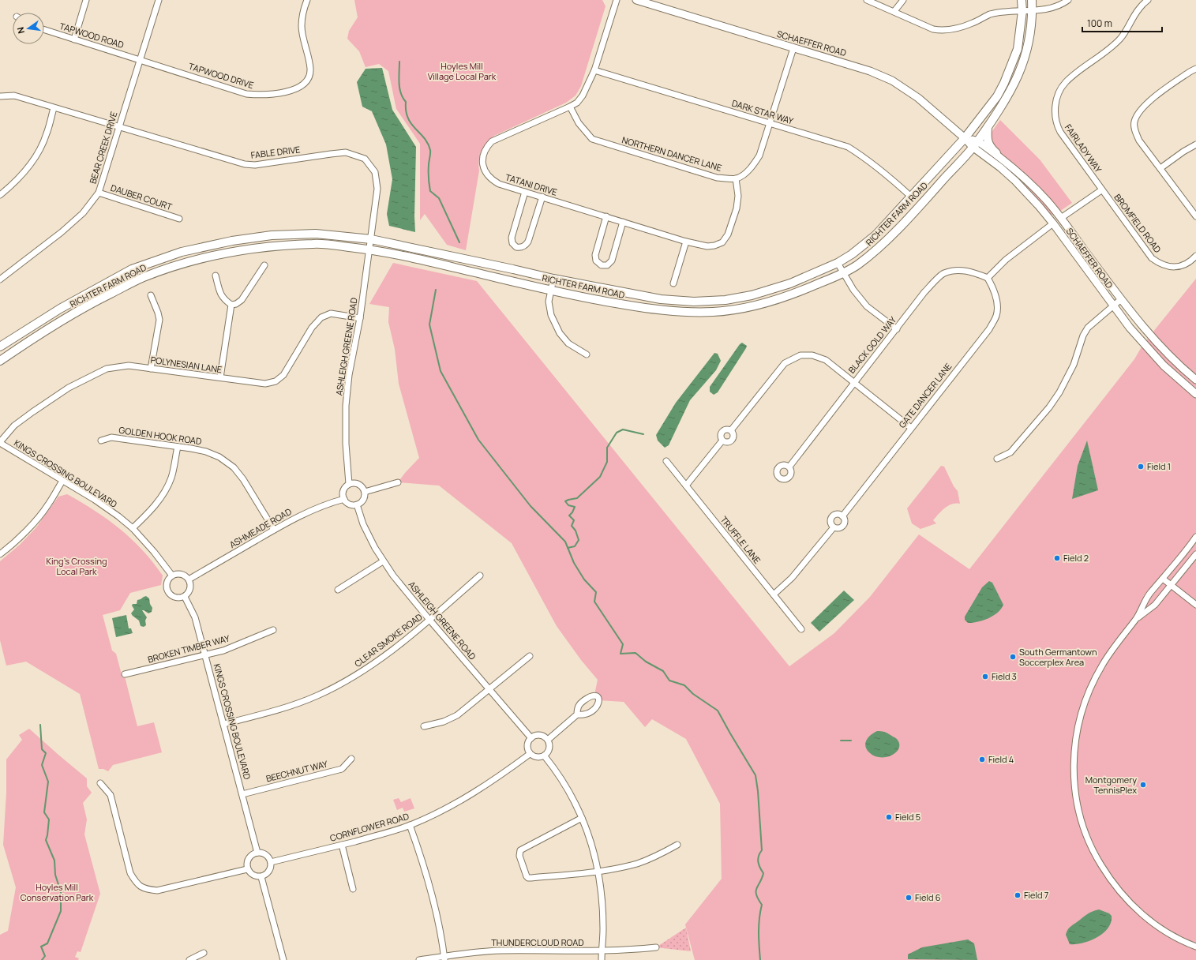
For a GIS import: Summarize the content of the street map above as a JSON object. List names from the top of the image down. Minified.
{"streets":{"main road":["RICHTER FARM ROAD"],"street":["TAPWOOD ROAD","SCHAEFFER ROAD","TAPWOOD DRIVE","DARK STAR WAY","BEAR CREEK DRIVE","FAIRLADY WAY","FABLE DRIVE","NORTHERN DANCER LANE","TATANI DRIVE","DAUBER COURT","BROMFIELD ROAD","BLACK GOLD WAY","ASHLEIGH GREENE ROAD","POLYNESIAN LANE","GATE DANCER LANE","GOLDEN HOOK ROAD","KINGS CROSSING BOULEVARD","ASHMEADE ROAD","TRUFFLE LANE","CLEAR SMOKE ROAD","BROKEN TIMBER WAY","BEECHNUT WAY","CORNFLOWER ROAD","THUNDERCLOUD ROAD"]},"crossings":[["TAPWOOD ROAD","TAPWOOD DRIVE"],["TAPWOOD ROAD","BEAR CREEK DRIVE"],["SCHAEFFER ROAD","RICHTER FARM ROAD"],["TAPWOOD DRIVE","BEAR CREEK DRIVE"],["DARK STAR WAY","TATANI DRIVE"],["DARK STAR WAY","RICHTER FARM ROAD"],["BEAR CREEK DRIVE","FABLE DRIVE"],["BEAR CREEK DRIVE","DAUBER COURT"],["FAIRLADY WAY","BROMFIELD ROAD"],["FABLE DRIVE","RICHTER FARM ROAD"],["FABLE DRIVE","ASHLEIGH GREENE ROAD"],["NORTHERN DANCER LANE","TATANI DRIVE"],["RICHTER FARM ROAD","ASHLEIGH GREENE ROAD"],["BLACK GOLD WAY","GATE DANCER LANE"],["ASHLEIGH GREENE ROAD","POLYNESIAN LANE"],["ASHLEIGH GREENE ROAD","ASHMEADE ROAD"],["ASHLEIGH GREENE ROAD","CLEAR SMOKE ROAD"],["ASHLEIGH GREENE ROAD","CORNFLOWER ROAD"],["POLYNESIAN LANE","KINGS CROSSING BOULEVARD"],["GATE DANCER LANE","TRUFFLE LANE"],["GOLDEN HOOK ROAD","ASHMEADE ROAD"],["KINGS CROSSING BOULEVARD","ASHMEADE ROAD"],["KINGS CROSSING BOULEVARD","CLEAR SMOKE ROAD"],["KINGS CROSSING BOULEVARD","BROKEN TIMBER WAY"],["KINGS CROSSING BOULEVARD","BEECHNUT WAY"],["KINGS CROSSING BOULEVARD","CORNFLOWER ROAD"]],"parks":["Hoyles Mill Village Local Park","King's Crossing Local Park","Hoyles Mill Conservation Park"],"places":["Field 1","Field 2","South Germantown Soccerplex Area","Field 3","Field 4","Montgomery TennisPlex","Field 5","Field 7","Field 6"],"scale_bar":"100 m","north":"left"}
